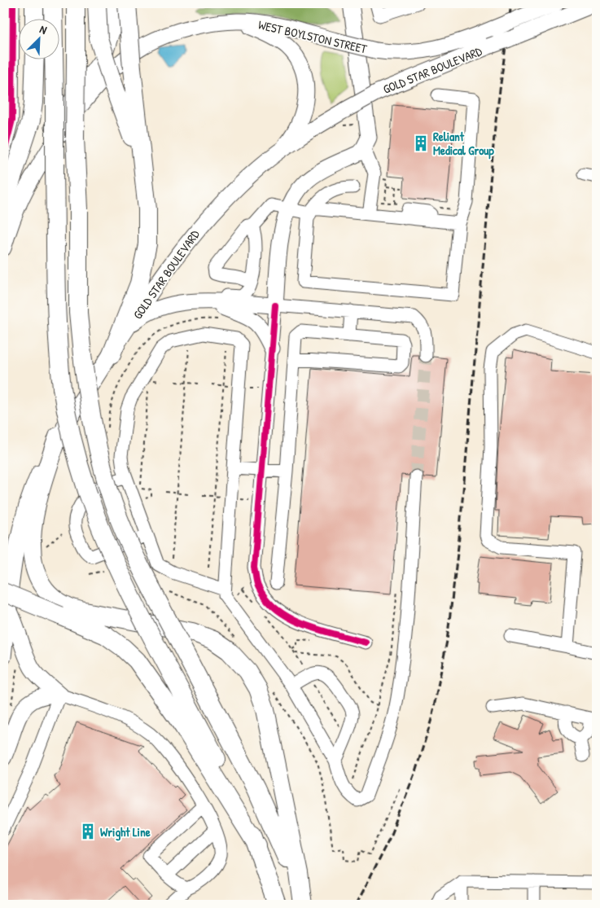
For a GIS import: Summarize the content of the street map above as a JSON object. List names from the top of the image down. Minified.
{"streets":{"main road":["WEST BOYLSTON STREET","GOLD STAR BOULEVARD"]},"places":{"building":["Reliant Medical Group","Wright Line"]},"north":"top right"}
